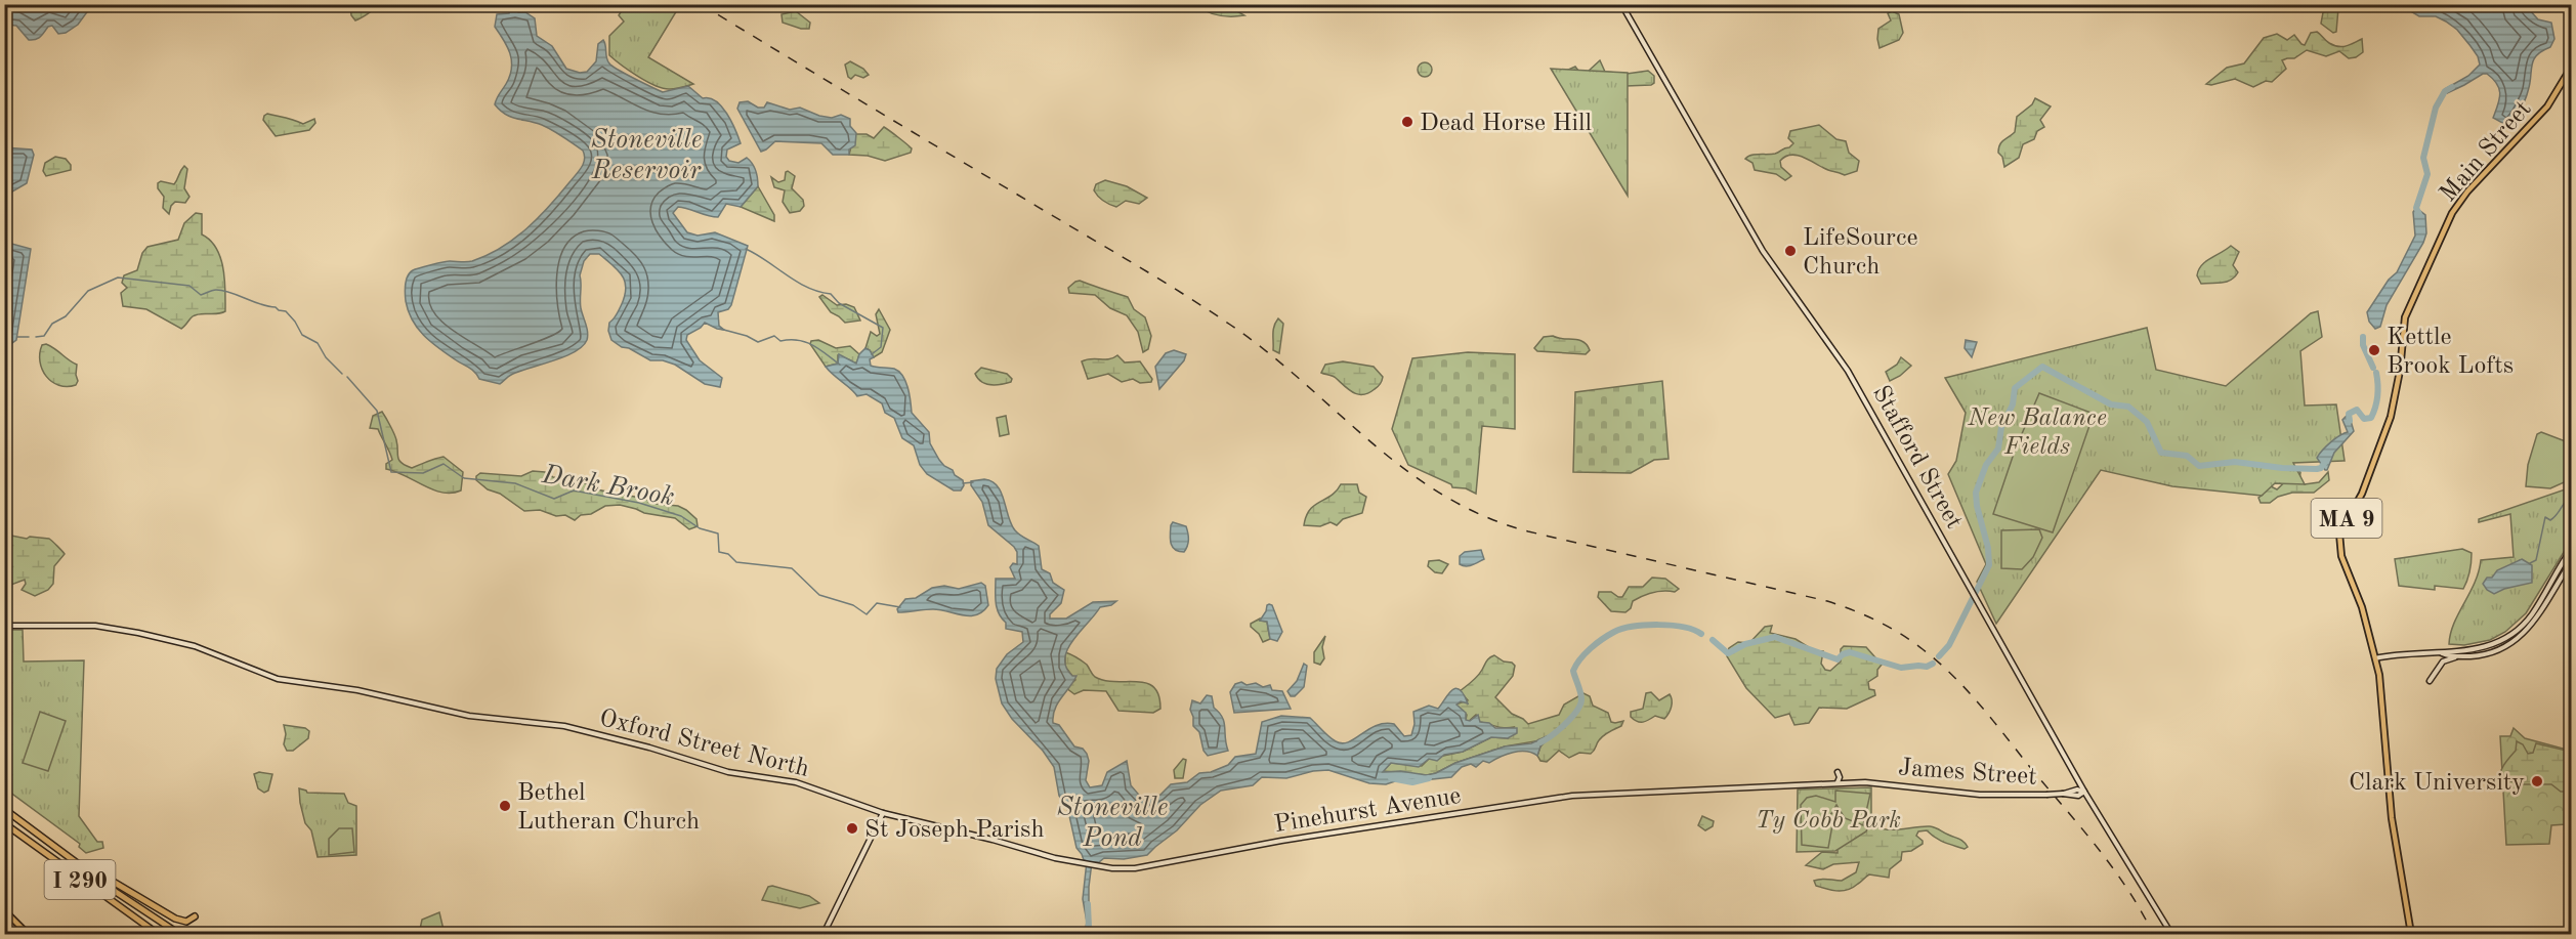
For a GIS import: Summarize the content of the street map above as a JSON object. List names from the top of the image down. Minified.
{"streets":{"highway":["I 290"],"main road":["Main Street","Stafford Street","MA 9","Oxford Street North","James Street","Pinehurst Avenue"]},"crossings":[["Stafford Street","James Street"],["Oxford Street North","Pinehurst Avenue"],["James Street","Pinehurst Avenue"]],"water":["Stoneville Reservoir","Dark Brook","Stoneville Pond"],"parks":["New Balance Fields","Ty Cobb Park"],"places":["Dead Horse Hill","LifeSource Church","Kettle Brook Lofts","Clark University","Bethel Lutheran Church","St Joseph Parish"]}
